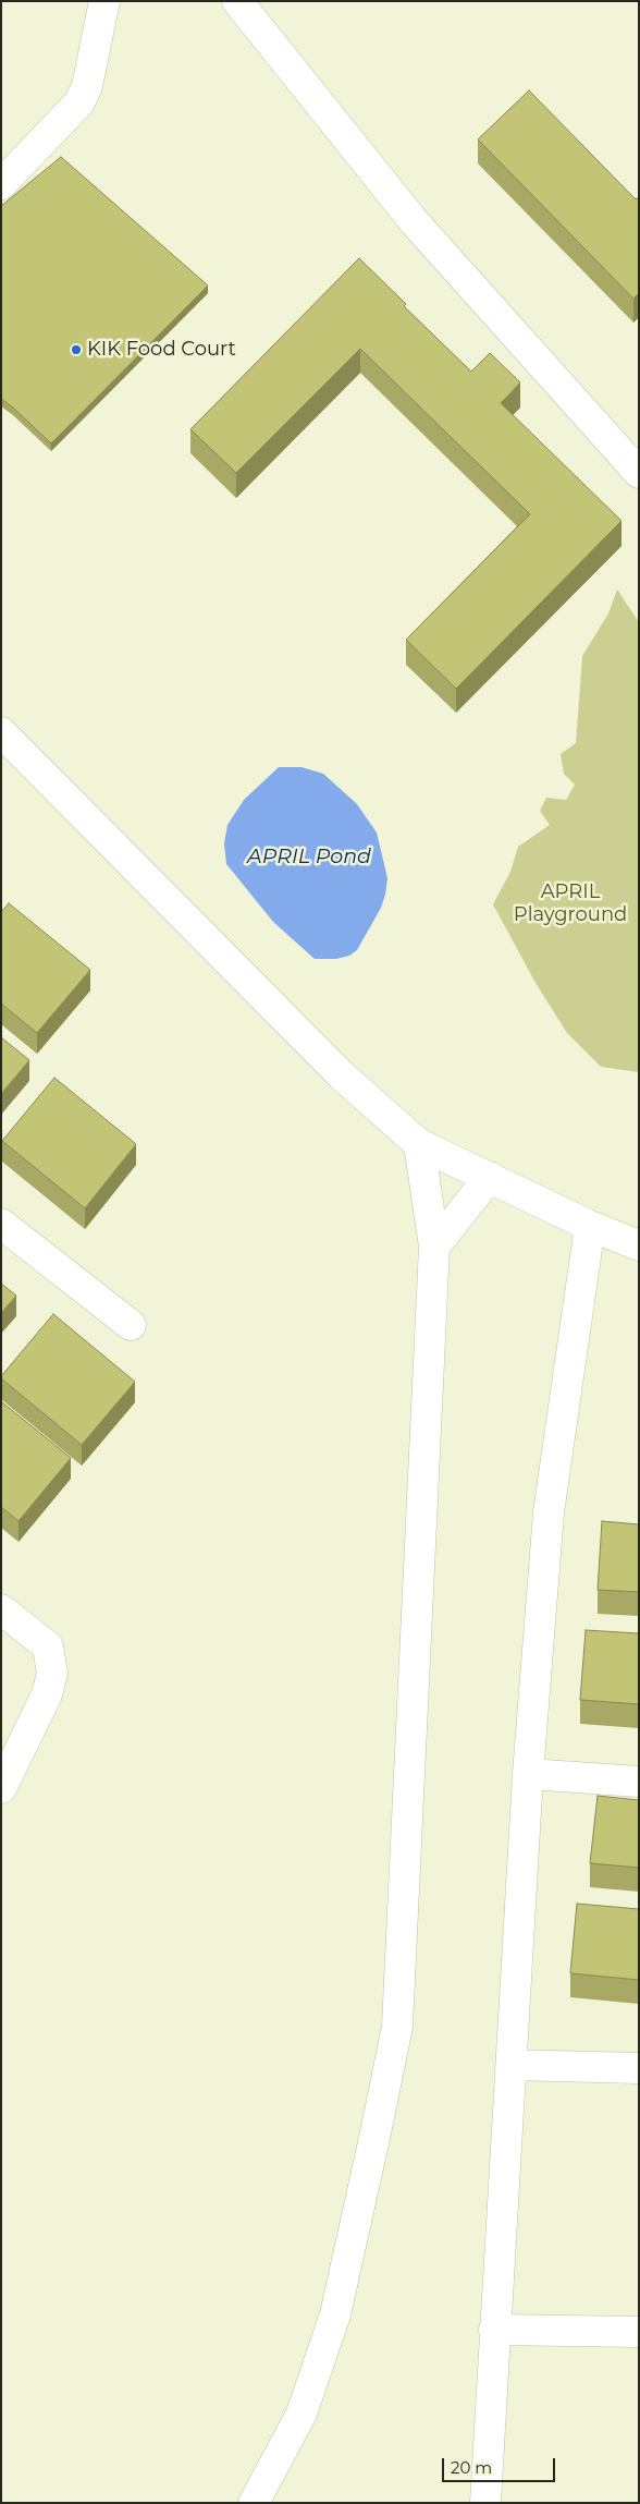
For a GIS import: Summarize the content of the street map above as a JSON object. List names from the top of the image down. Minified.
{"water":["APRIL Pond"],"parks":["APRIL Playground"],"places":["KIK Food Court"],"scale_bar":"20 m"}
